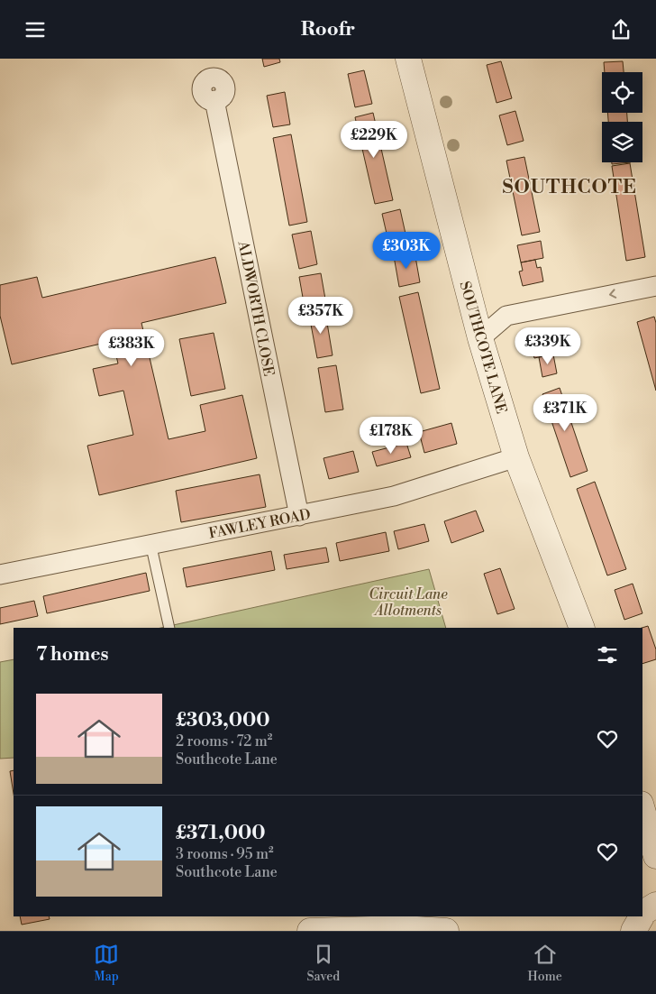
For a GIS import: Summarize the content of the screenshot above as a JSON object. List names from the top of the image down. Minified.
{"streets":{"street":["ALDWORTH CLOSE","SOUTHCOTE LANE","FAWLEY ROAD"]},"crossings":[["ALDWORTH CLOSE","FAWLEY ROAD"],["SOUTHCOTE LANE","FAWLEY ROAD"]],"districts":["SOUTHCOTE"],"parks":["Circuit Lane Allotments"],"page":{"header":"Roofr","price":["£229K","£303K","£357K","£339K","£383K","£371K","£178K"],"heading":"7 homes","list":[{"name":"£303,000","note":"2 rooms · 72 m² · Southcote Lane"},{"name":"£371,000","note":"3 rooms · 95 m² · Southcote Lane"}],"tabs":["Map","Saved","Home"]}}
